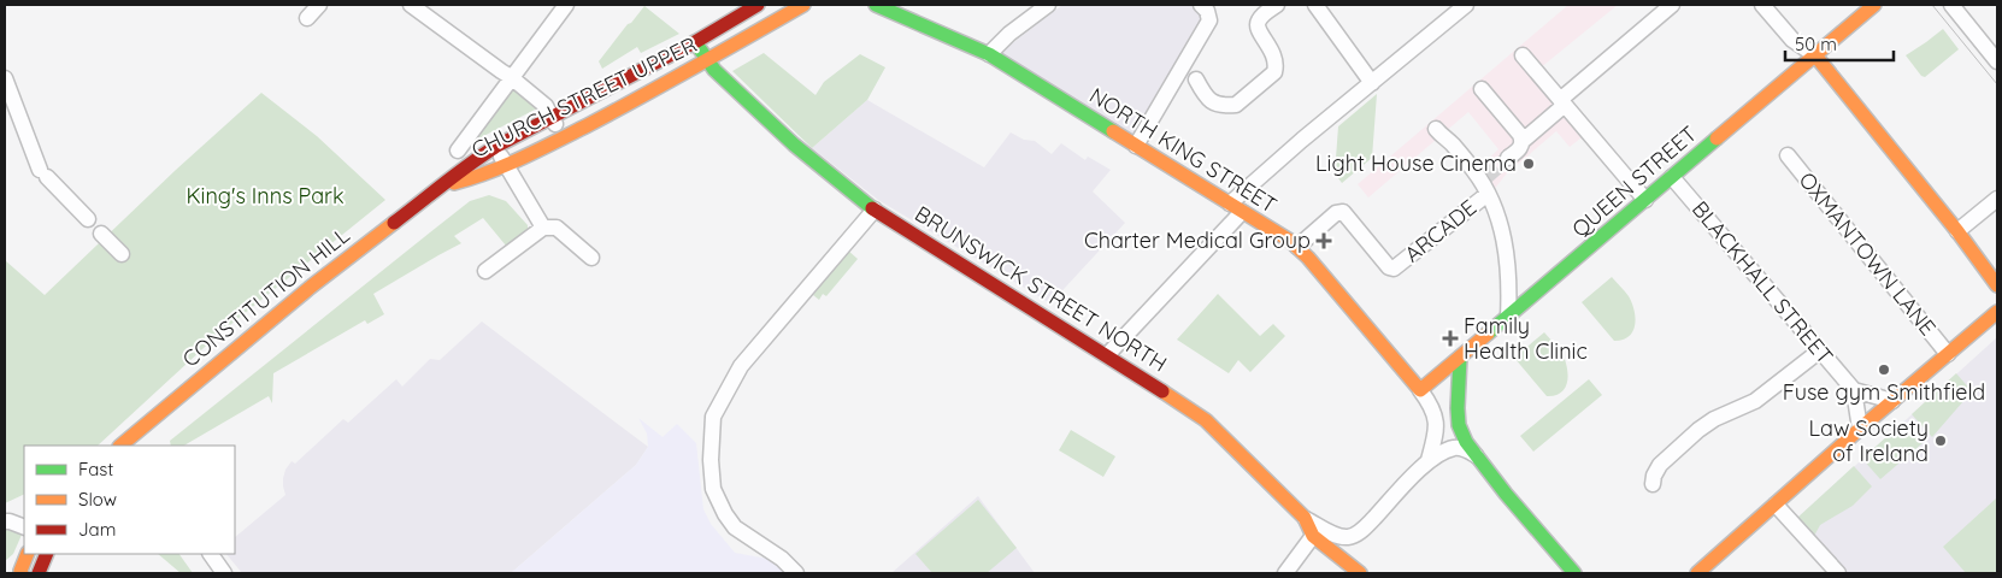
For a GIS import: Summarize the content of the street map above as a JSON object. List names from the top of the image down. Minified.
{"streets":{"main road":["CHURCH STREET UPPER","NORTH KING STREET","QUEEN STREET","BRUNSWICK STREET NORTH","CONSTITUTION HILL"],"street":["ARCADE","OXMANTOWN LANE","BLACKHALL STREET"]},"crossings":[["CHURCH STREET UPPER","BRUNSWICK STREET NORTH"],["CHURCH STREET UPPER","CONSTITUTION HILL"],["NORTH KING STREET","QUEEN STREET"],["NORTH KING STREET","ARCADE"],["QUEEN STREET","BLACKHALL STREET"]],"parks":["King's Inns Park"],"places":{"other":["Light House Cinema","Fuse gym Smithfield","Law Society of Ireland"],"health":["Charter Medical Group","Family Health Clinic"]},"legend":["Fast","Slow","Jam"],"scale_bar":"50 m"}
